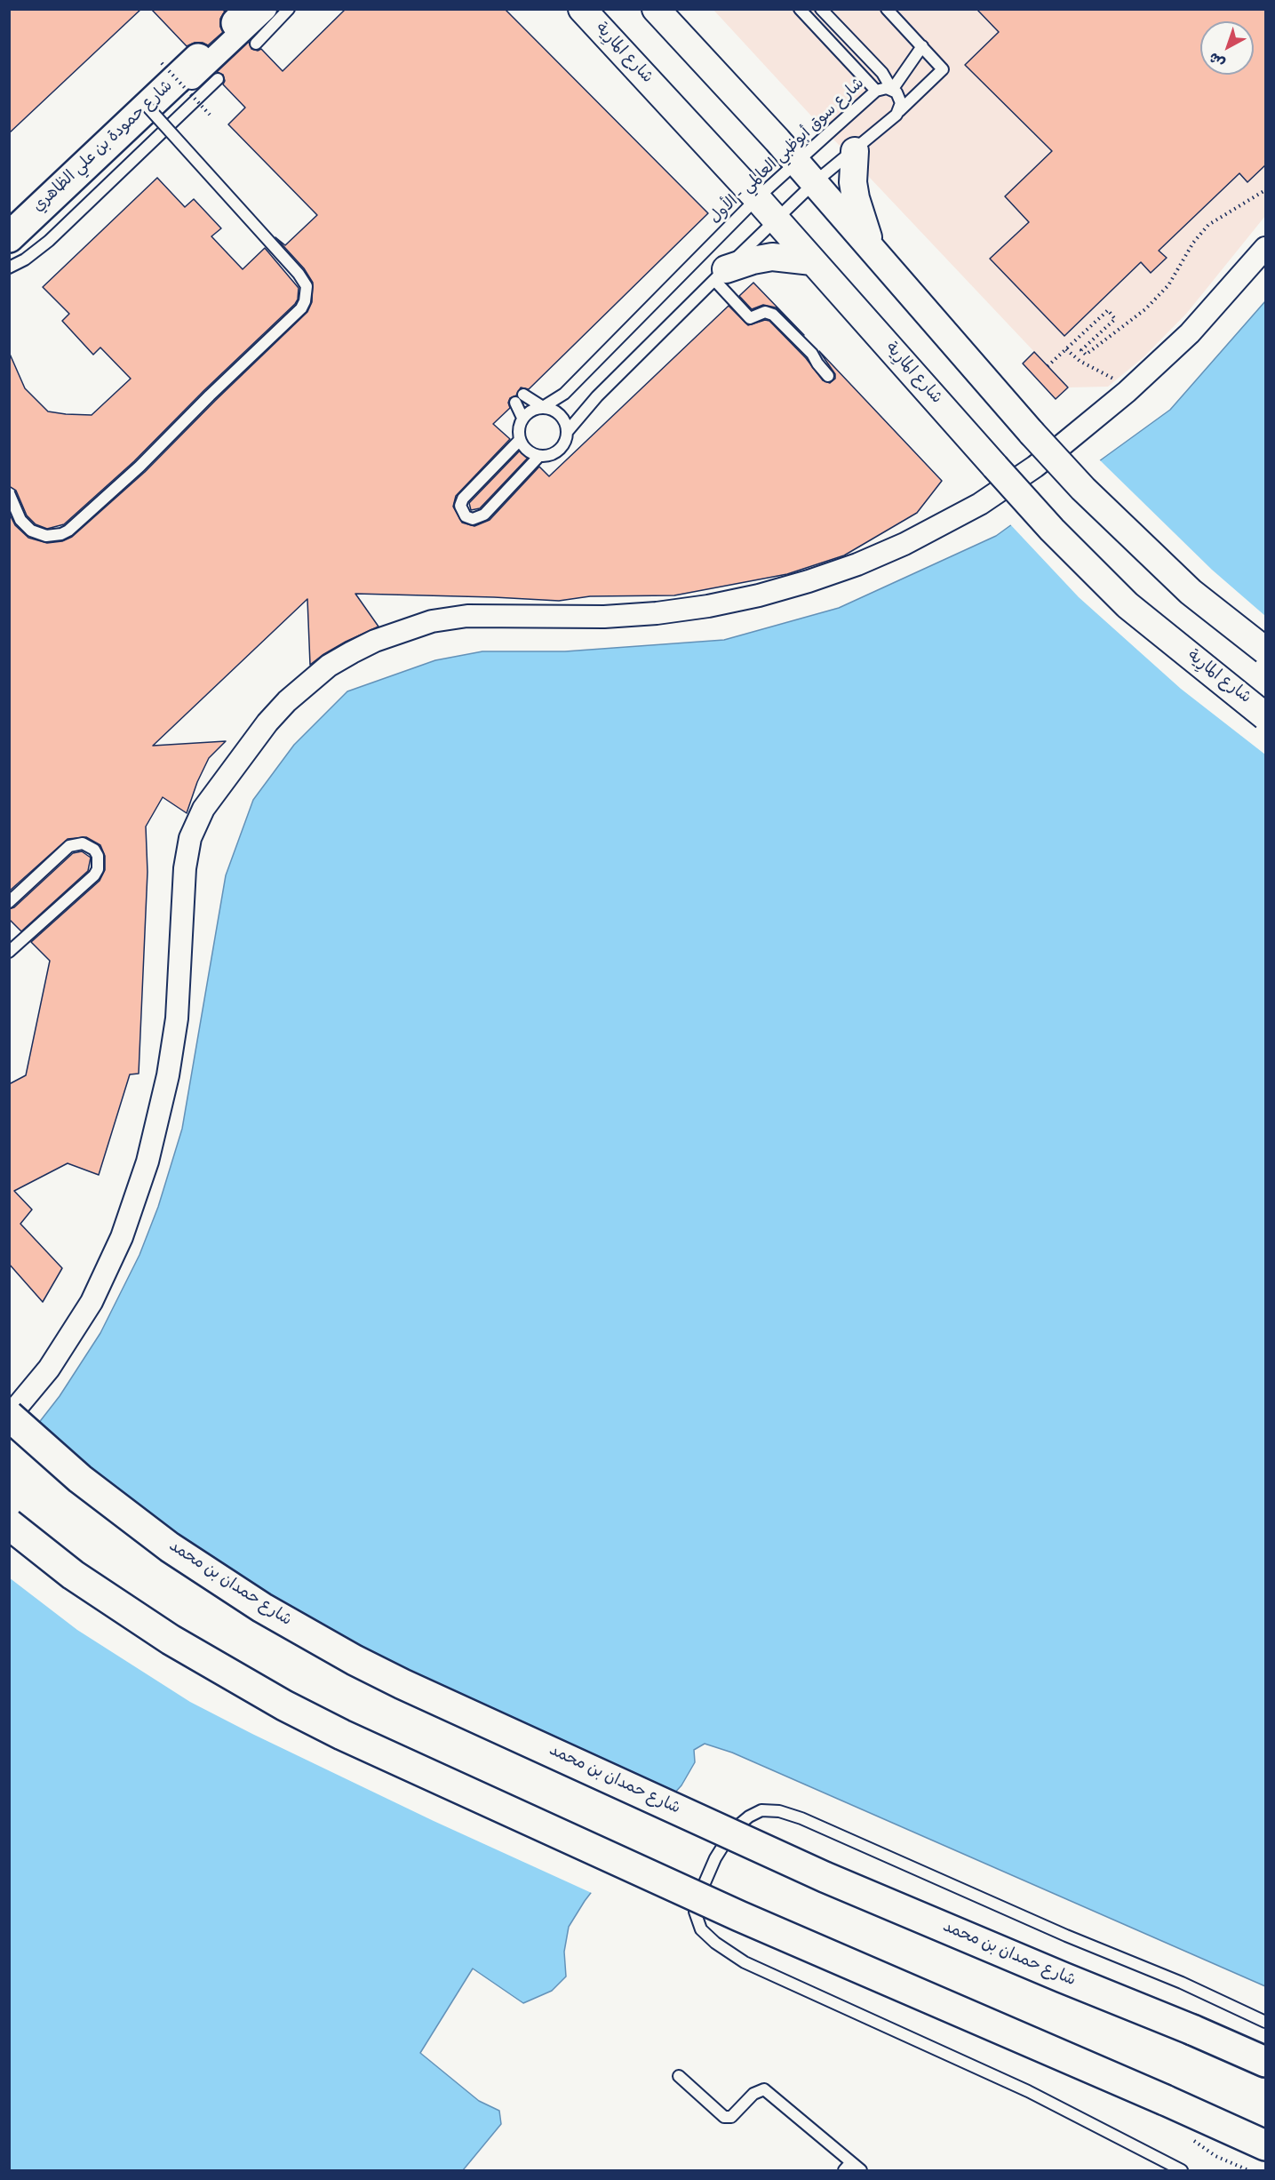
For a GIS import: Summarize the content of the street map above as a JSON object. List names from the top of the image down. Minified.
{"streets":{"main road":["شارع حمودة بن علي الظاهري","شارع حمدان بن محمد"],"street":["شارع المارِية"],"lane":["شارع سوق أبوظبي العالمي - الأول"]},"crossings":[["شارع المارِية","شارع سوق أبوظبي العالمي - الأول"]],"north":"bottom left"}
